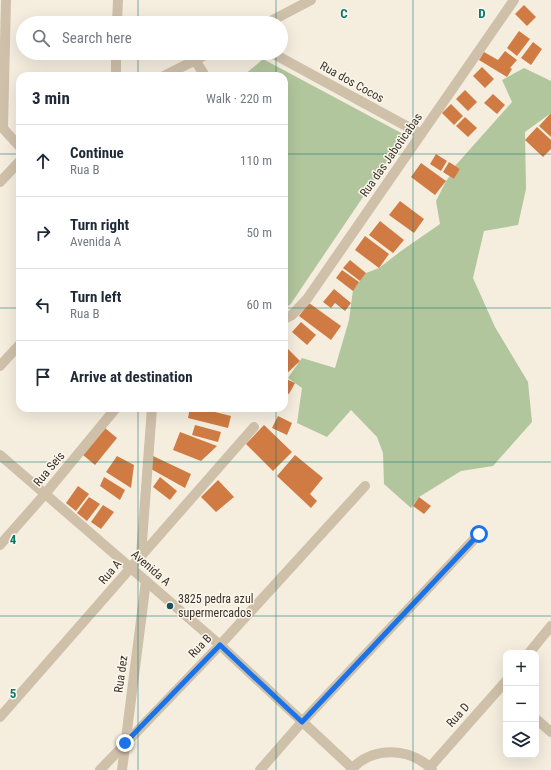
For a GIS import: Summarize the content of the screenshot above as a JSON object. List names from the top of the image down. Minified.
{"streets":{"street":["Rua dos Cocos","Rua das Jaboticabas","Rua Seis","Avenida A","Rua A","Rua B","Rua dez","Rua D"]},"crossings":[["Rua dos Cocos","Rua das Jaboticabas"],["Rua Seis","Avenida A"],["Avenida A","Rua A"],["Avenida A","Rua B"],["Avenida A","Rua dez"],["Avenida A","Rua D"],["Rua B","Rua dez"]],"places":["3825 pedra azul supermercados"],"page":{"search":"Search here","heading":["3 min","Walk · 220 m"],"list":[["Continue","Rua B","110 m"],["Turn right","Avenida A","50 m"],["Turn left","Rua B","60 m"],"Arrive at destination"],"map_buttons":["+","−"]},"grid":{"columns":["C","D"],"rows":["4","5"]}}
